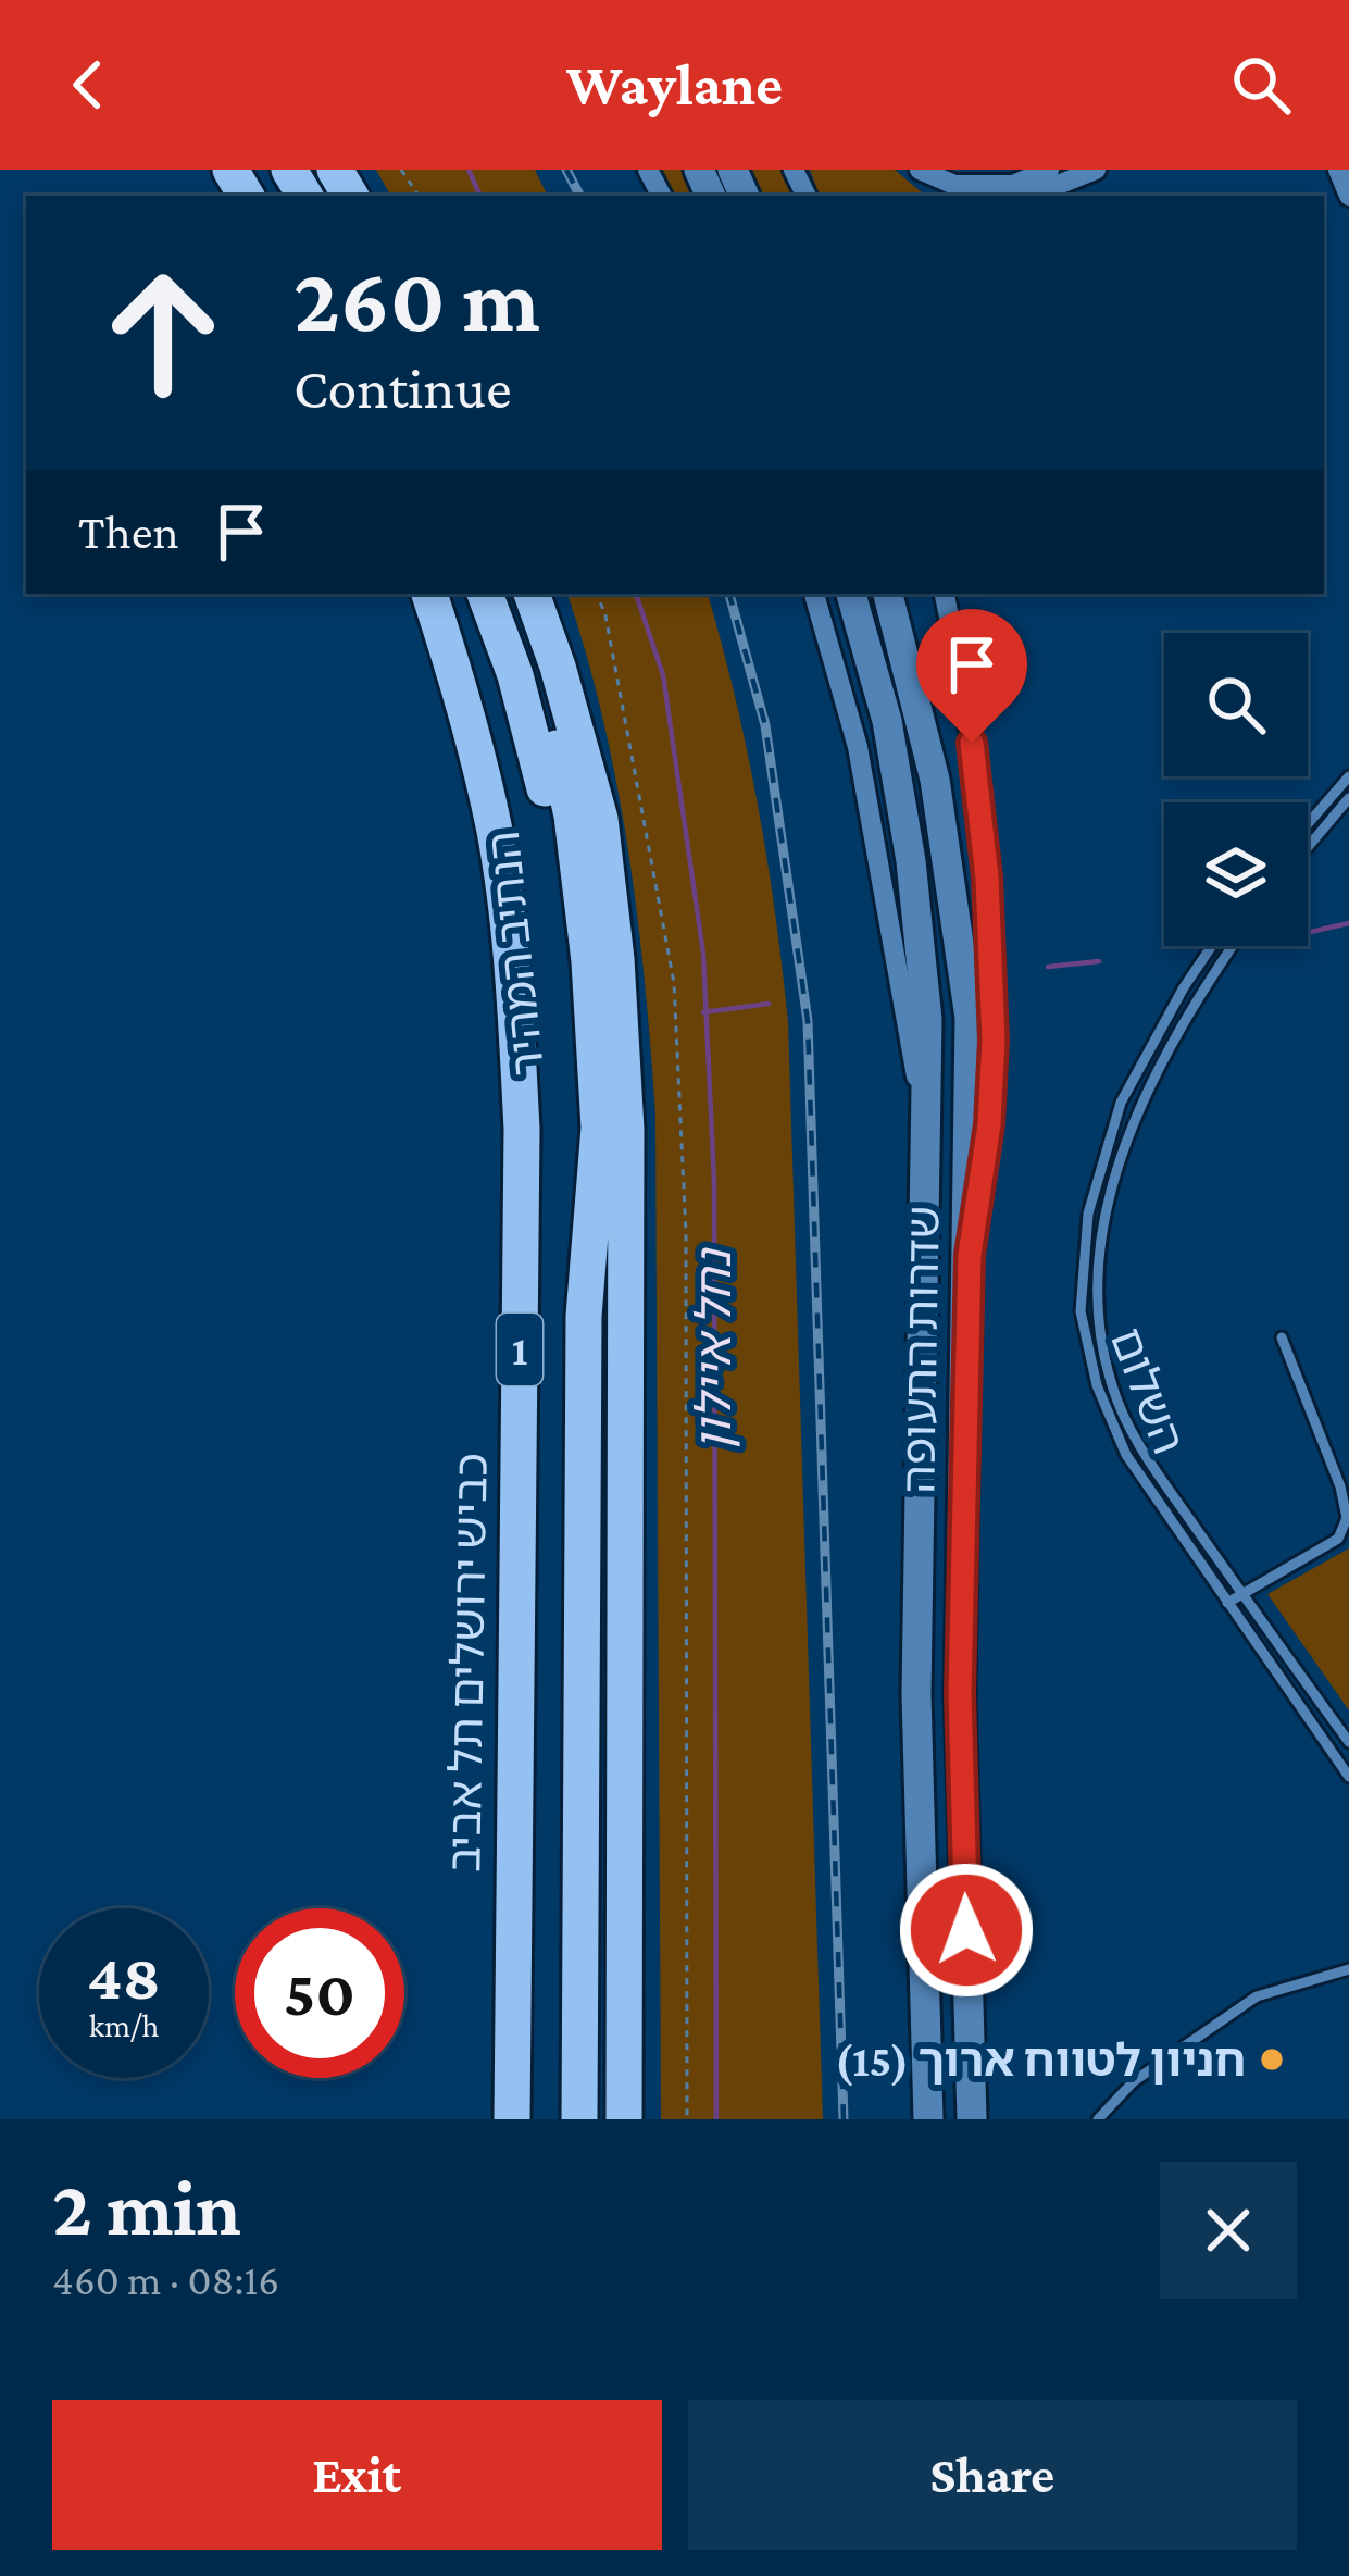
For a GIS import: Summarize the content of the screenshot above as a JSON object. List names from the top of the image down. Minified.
{"streets":{"highway":["הנתיב המהיר","1","כביש ירושלים תל אביב"],"main road":["שדרות התעופה"],"lane":["השלום"]},"crossings":[["הנתיב המהיר","1"]],"water":["נחל איילון"],"places":["חניון לטווח ארוך (15)"],"page":{"header":"Waylane","turn":["260 m","Continue"],"then":"Then","speed":"48 km/h","limit":"50","heading":["2 min","460 m · 08:16"],"buttons":["Exit","Share"]}}
